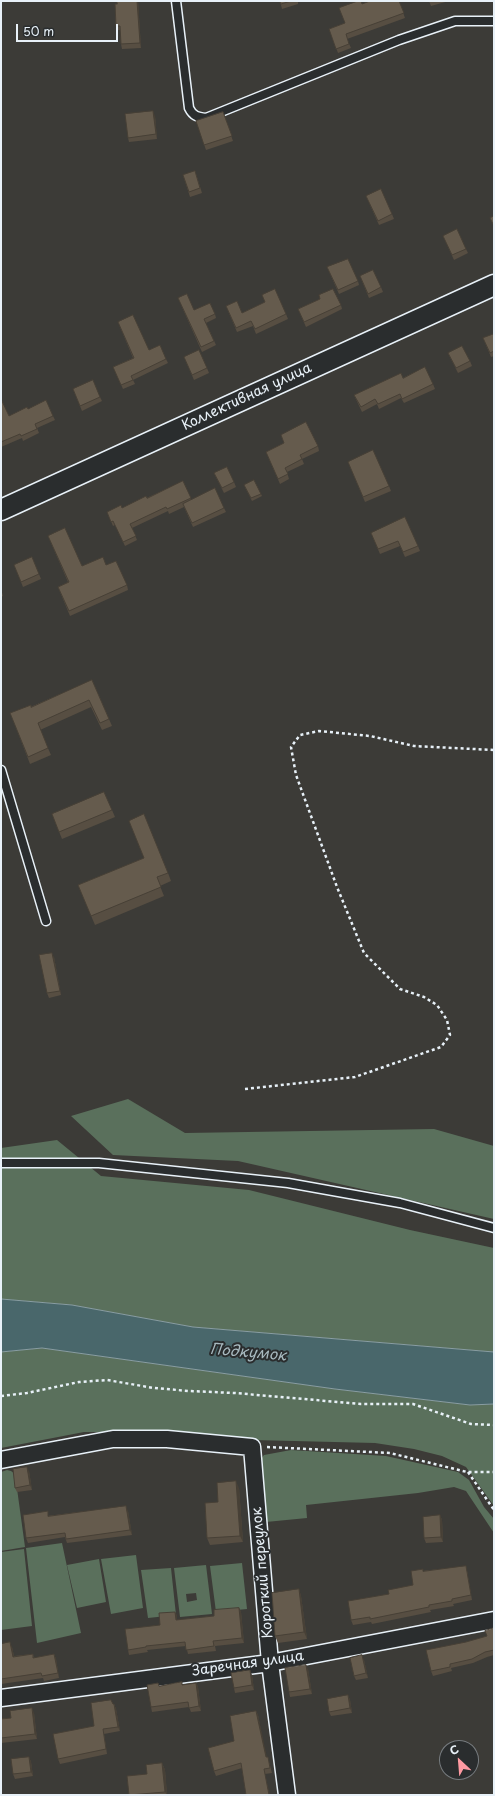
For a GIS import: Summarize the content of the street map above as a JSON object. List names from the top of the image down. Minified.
{"streets":{"street":["Коллективная улица","Короткий переулок","Заречная улица"]},"crossings":[["Короткий переулок","Заречная улица"]],"water":["Подкумок"],"scale_bar":"50 m","north":"top left"}
